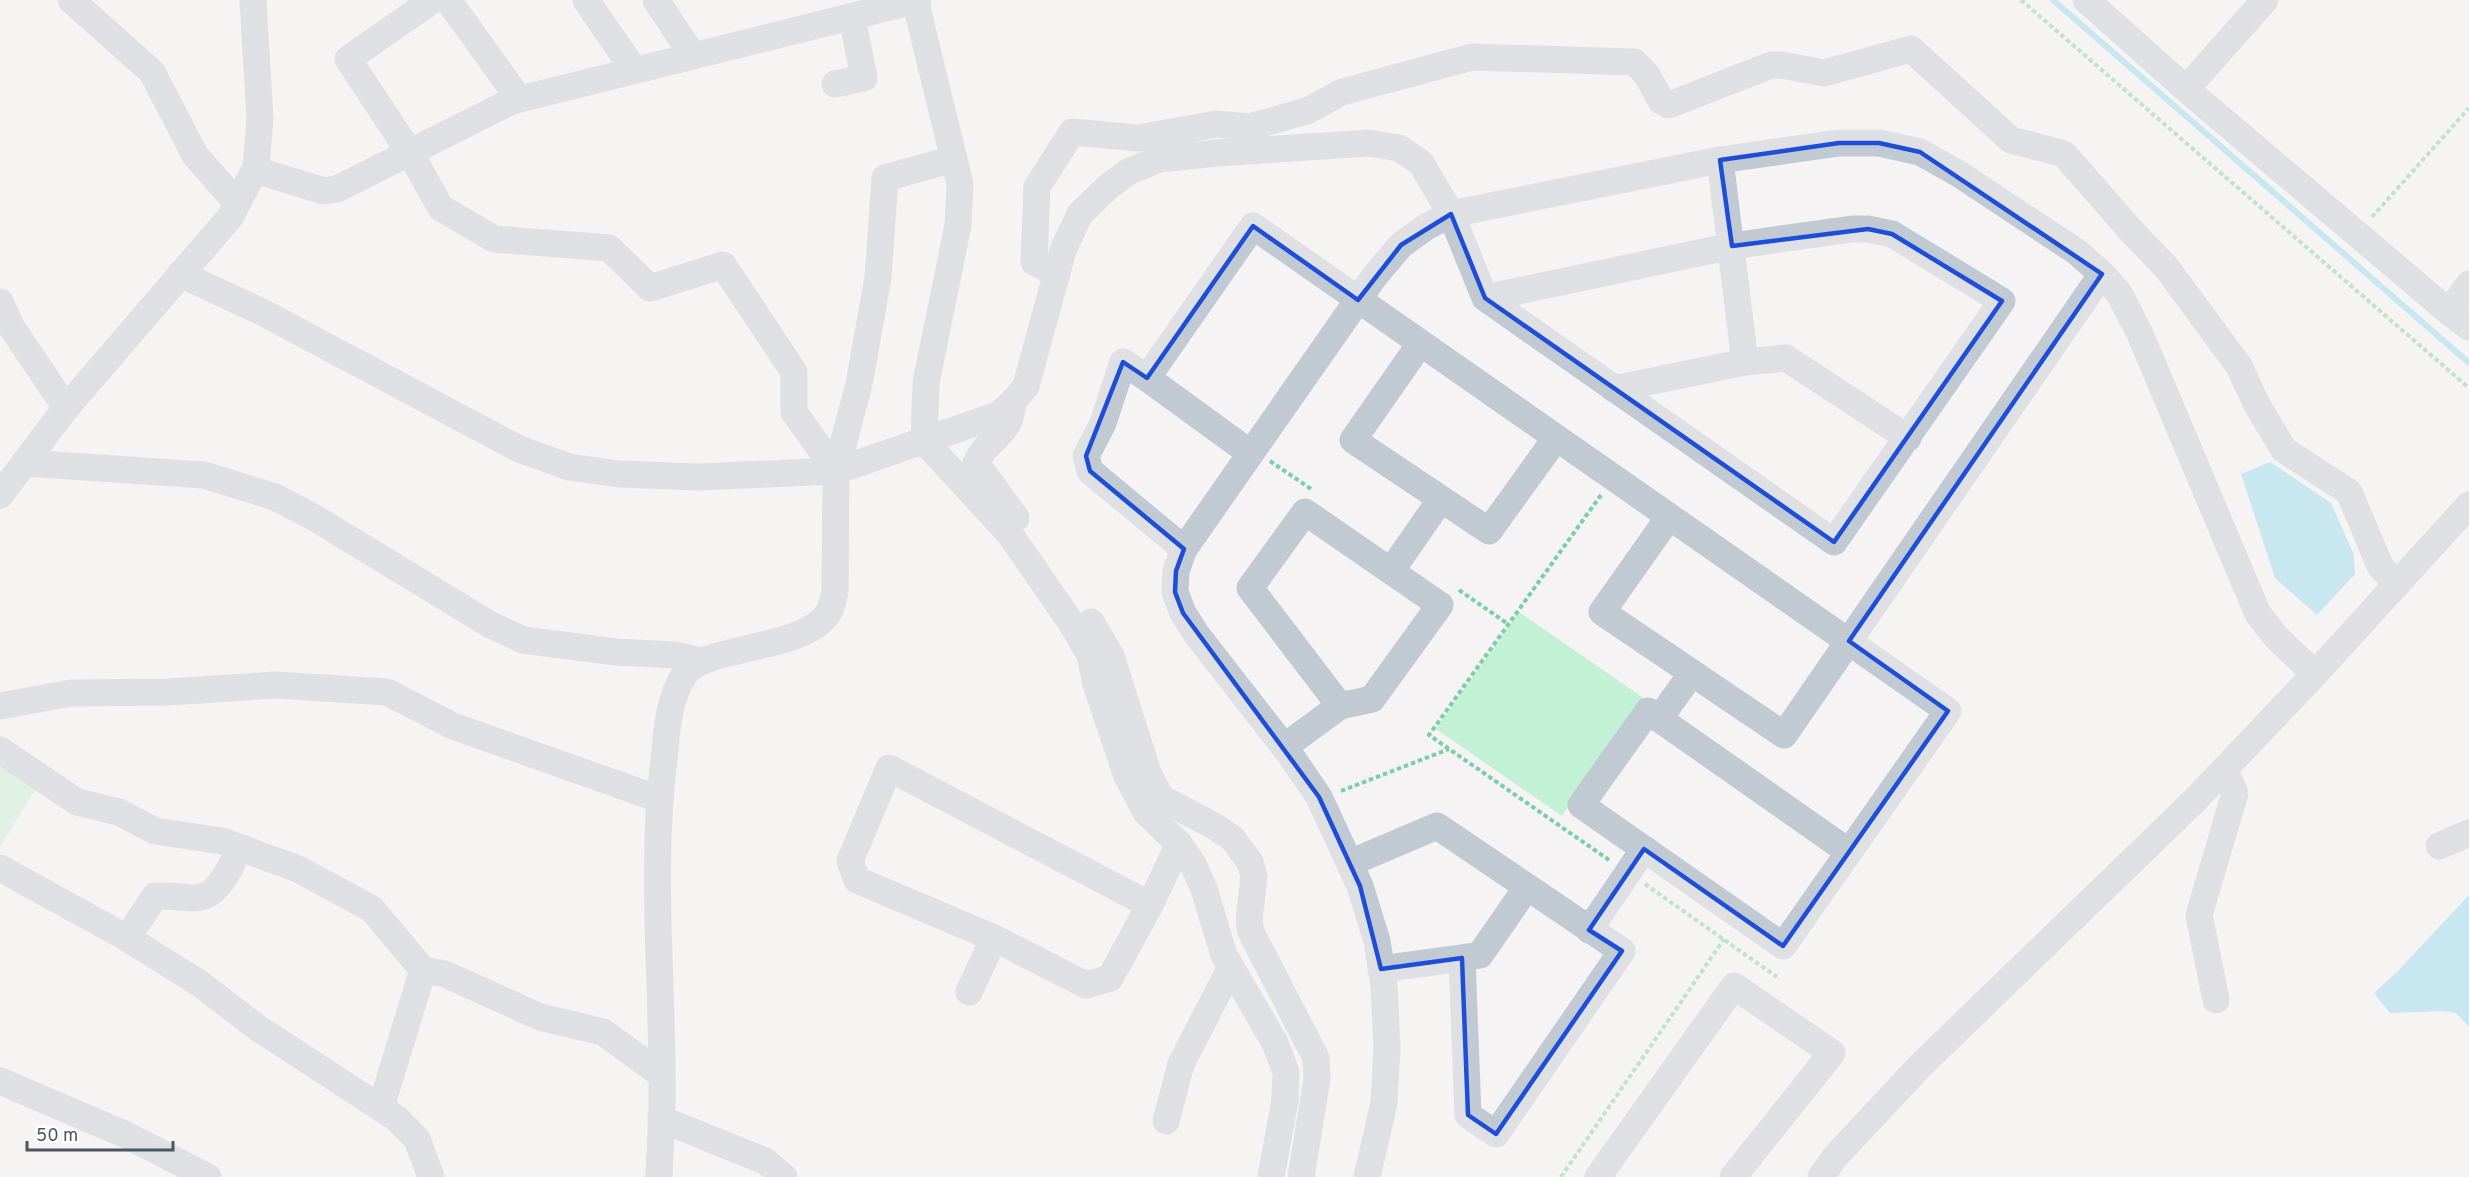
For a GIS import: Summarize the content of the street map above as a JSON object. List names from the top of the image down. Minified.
{"scale_bar":"50 m"}
